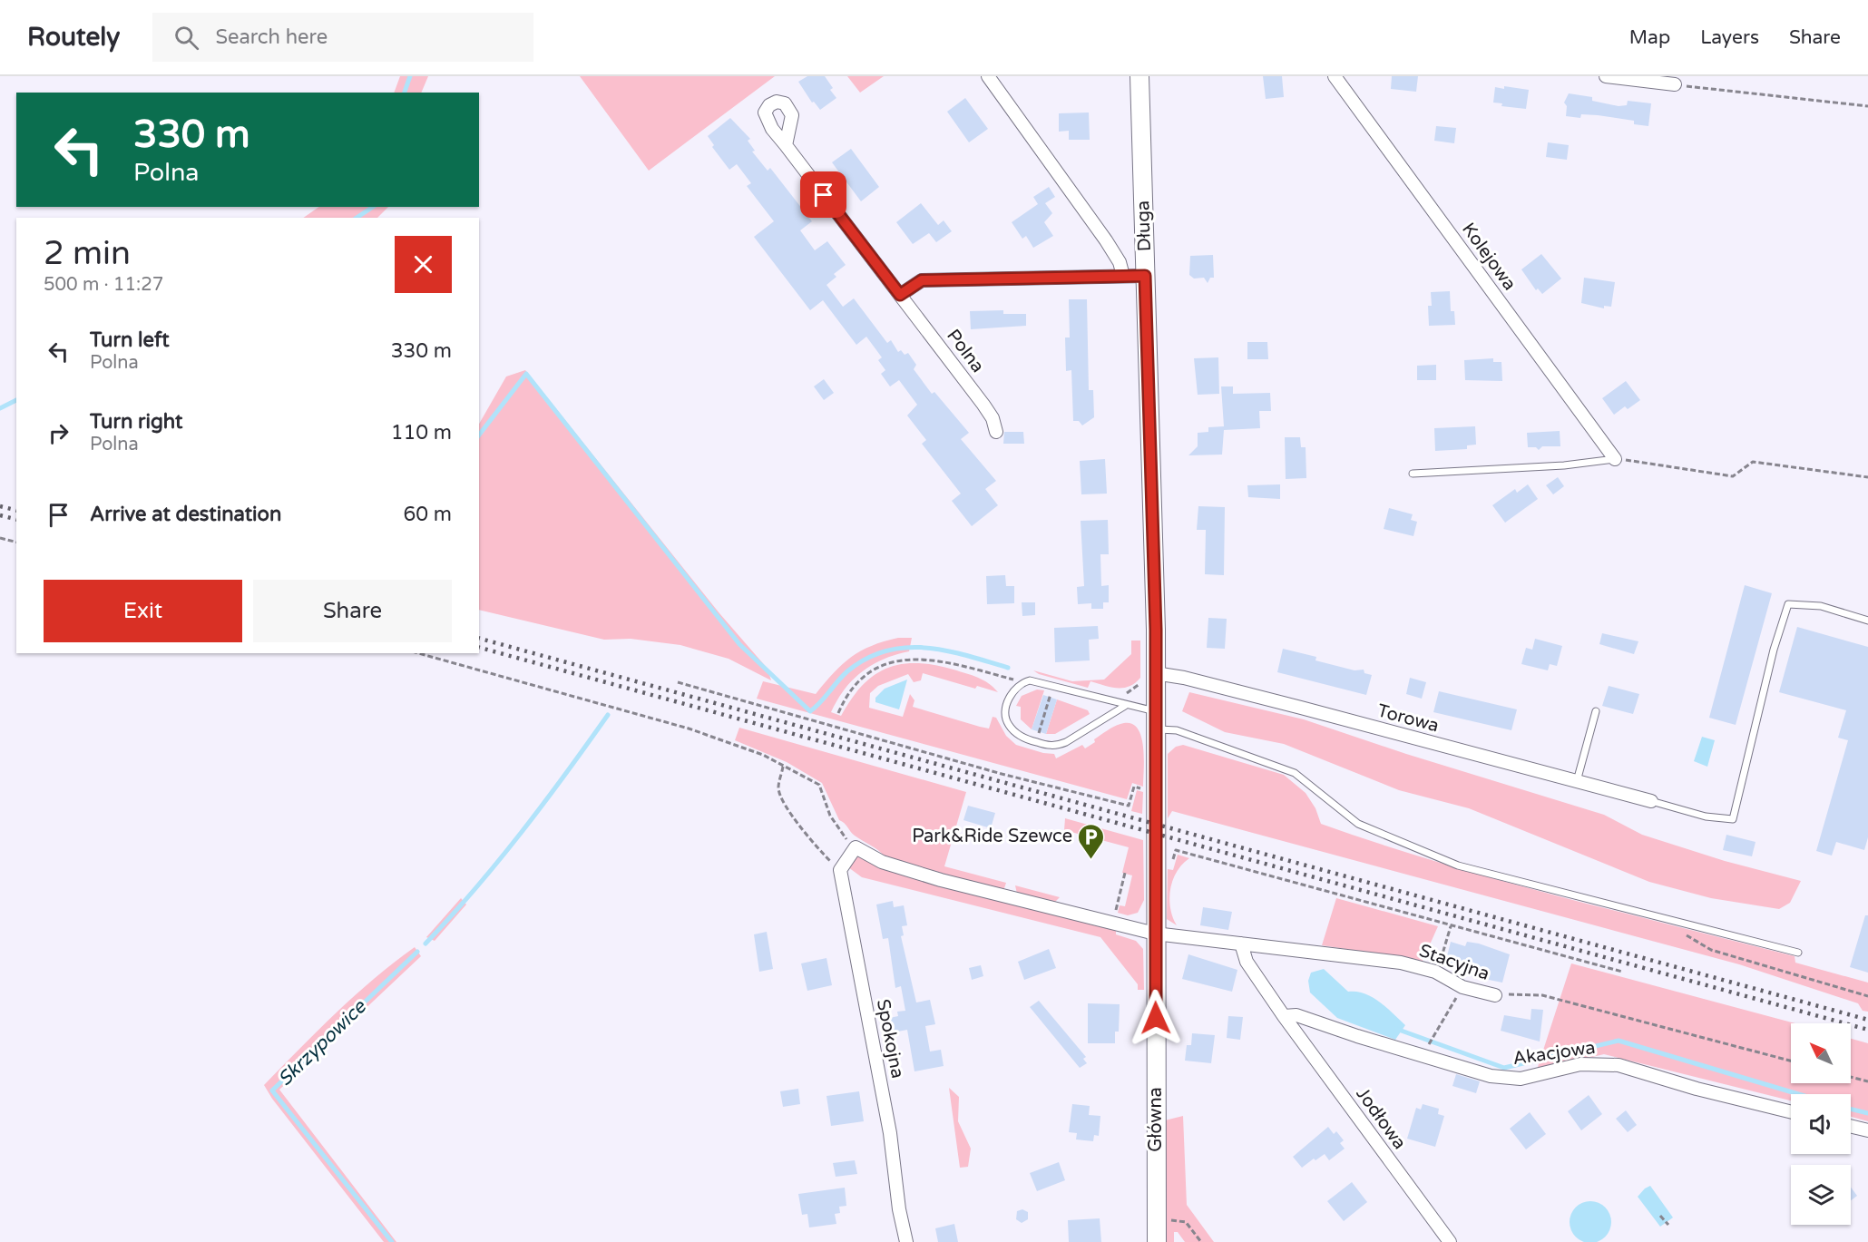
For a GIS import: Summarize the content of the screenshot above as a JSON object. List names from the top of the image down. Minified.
{"streets":{"street":["Długa","Kolejowa","Polna","Torowa","Stacyjna","Spokojna","Akacjowa","Jodłowa","Główna"]},"crossings":[["Długa","Torowa"],["Długa","Stacyjna"],["Długa","Główna"],["Stacyjna","Jodłowa"],["Akacjowa","Jodłowa"]],"water":["Skrzypowice"],"places":{"parking":["Park&Ride Szewce"]},"north":"top left","page":{"header":"Routely","search":"Search here","nav":["Map","Layers","Share"],"turn":["330 m","Polna"],"heading":["2 min","500 m · 11:27"],"list":[{"name":"Turn left","note":"Polna","value":"330 m"},{"name":"Turn right","note":"Polna","value":"110 m"},{"name":"Arrive at destination","value":"60 m"}],"buttons":["Exit","Share"]}}
